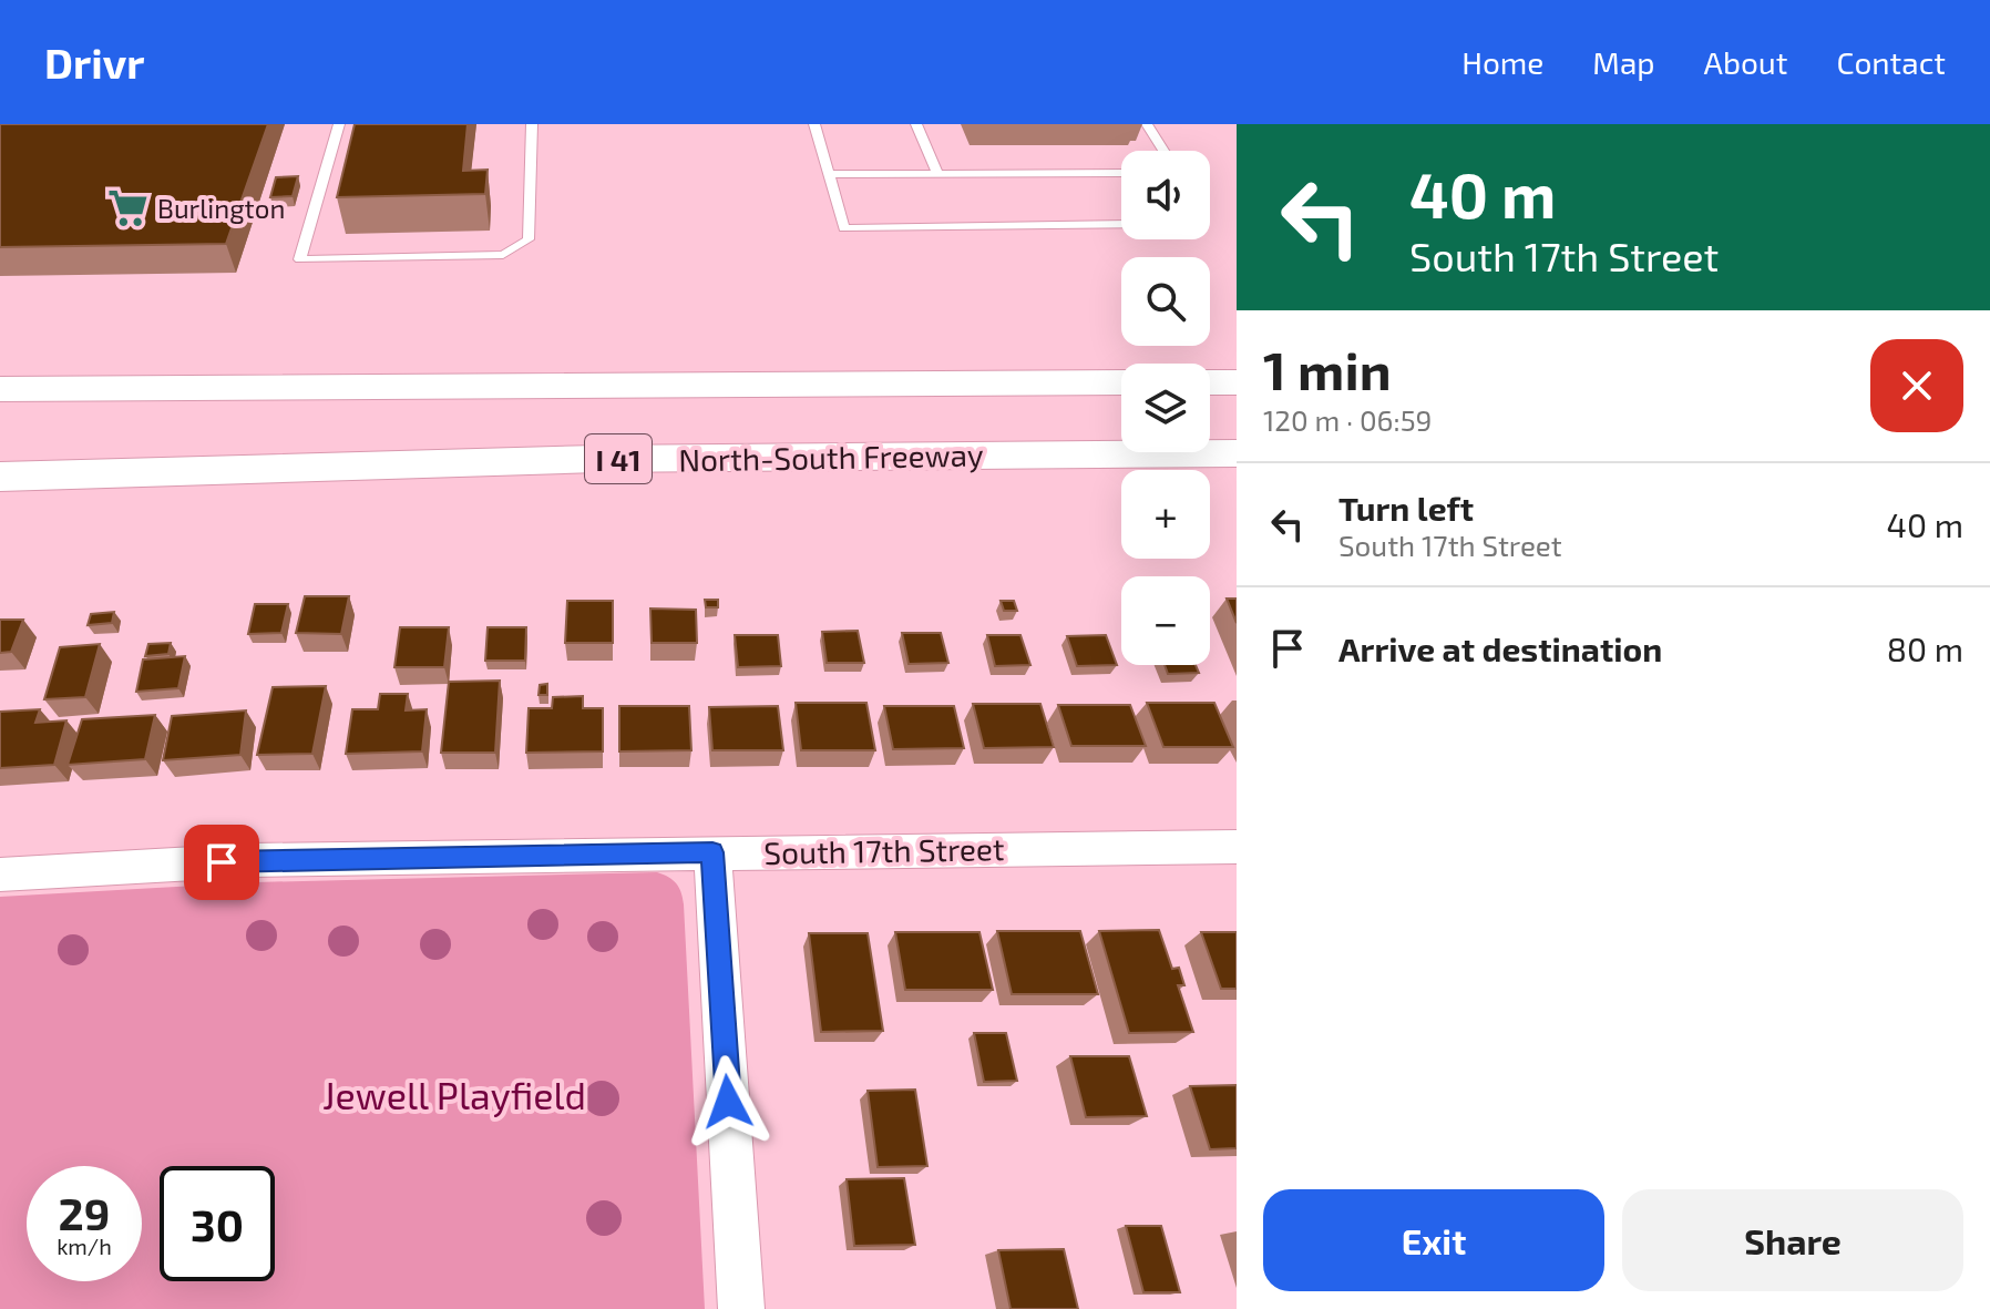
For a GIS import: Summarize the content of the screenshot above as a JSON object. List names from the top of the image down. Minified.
{"streets":{"highway":["North-South Freeway","I 41"],"street":["South 17th Street"]},"parks":["Jewell Playfield"],"places":{"supermarket":["Burlington"]},"page":{"header":"Drivr","nav":["Home","Map","About","Contact"],"turn":["40 m","South 17th Street"],"map_buttons":["+","−"],"heading":["1 min","120 m · 06:59"],"list":[{"name":"Turn left","note":"South 17th Street","value":"40 m"},{"name":"Arrive at destination","value":"80 m"}],"speed":"29 km/h","limit":"30","buttons":["Exit","Share"]}}
